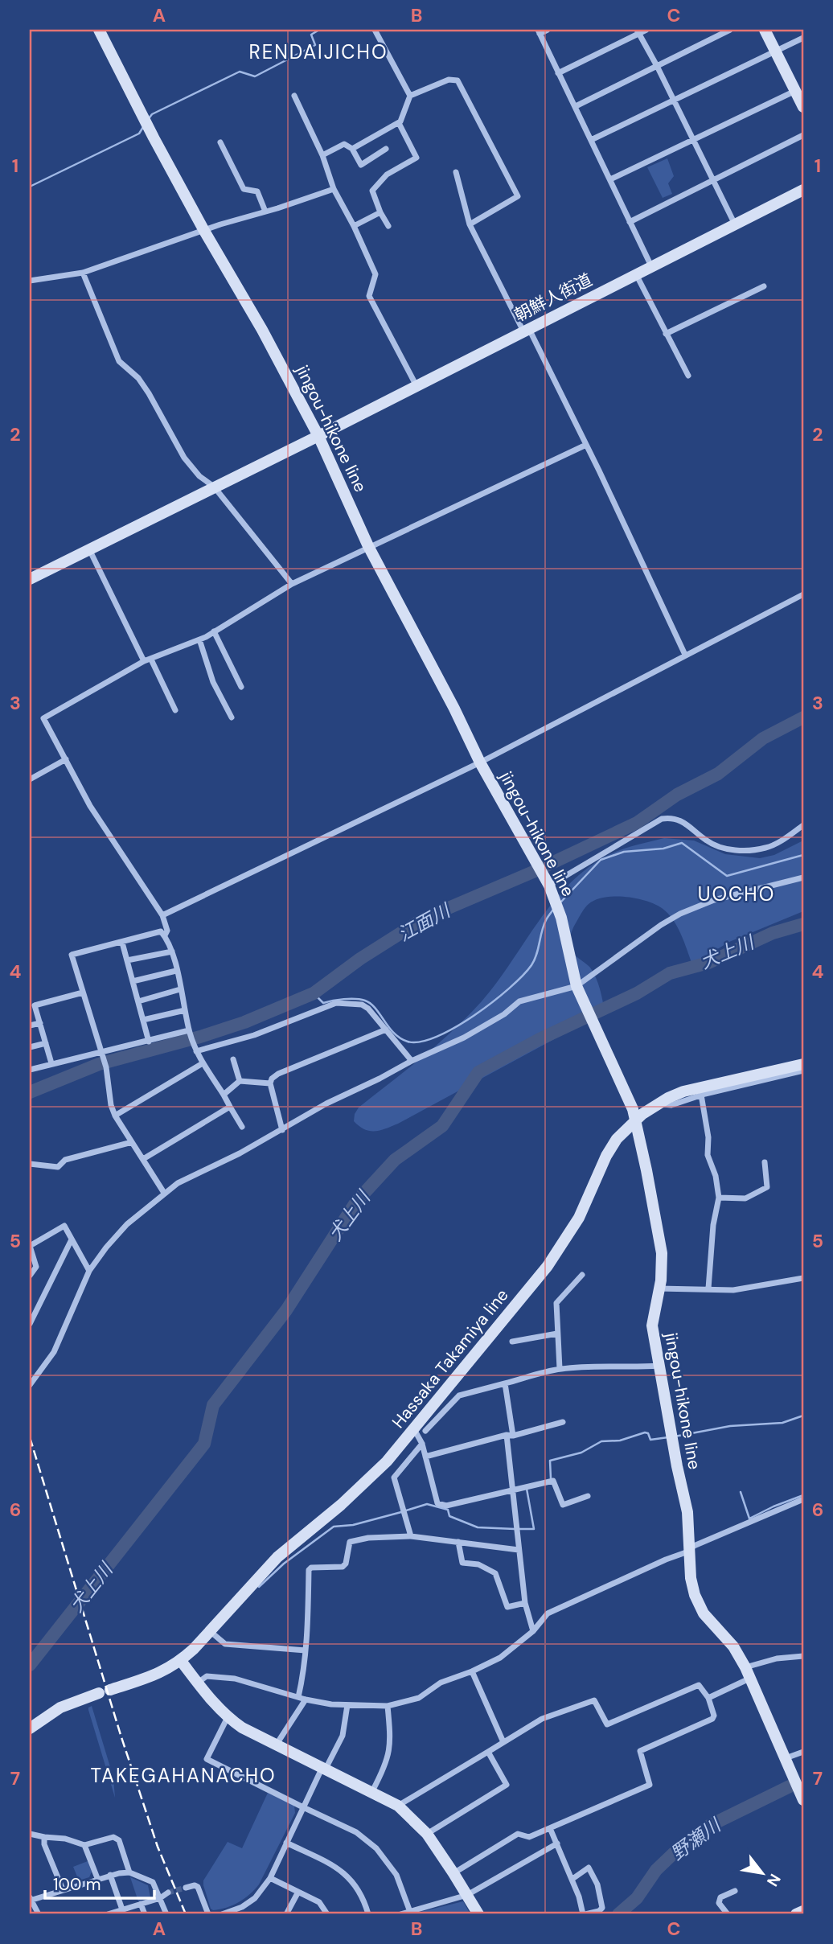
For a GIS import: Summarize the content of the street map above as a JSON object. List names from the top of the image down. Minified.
{"streets":{"main road":["朝鮮人街道","jingou-hikone line","Hassaka Takamiya line"]},"crossings":[["朝鮮人街道","jingou-hikone line"],["jingou-hikone line","Hassaka Takamiya line"]],"districts":["RENDAIJICHO","UOCHO","TAKEGAHANACHO"],"water":["江面川","犬上川","野瀬川"],"scale_bar":"100 m","north":"bottom right","grid":{"columns":["A","B","C"],"rows":["1","2","3","4","5","6","7"]}}
